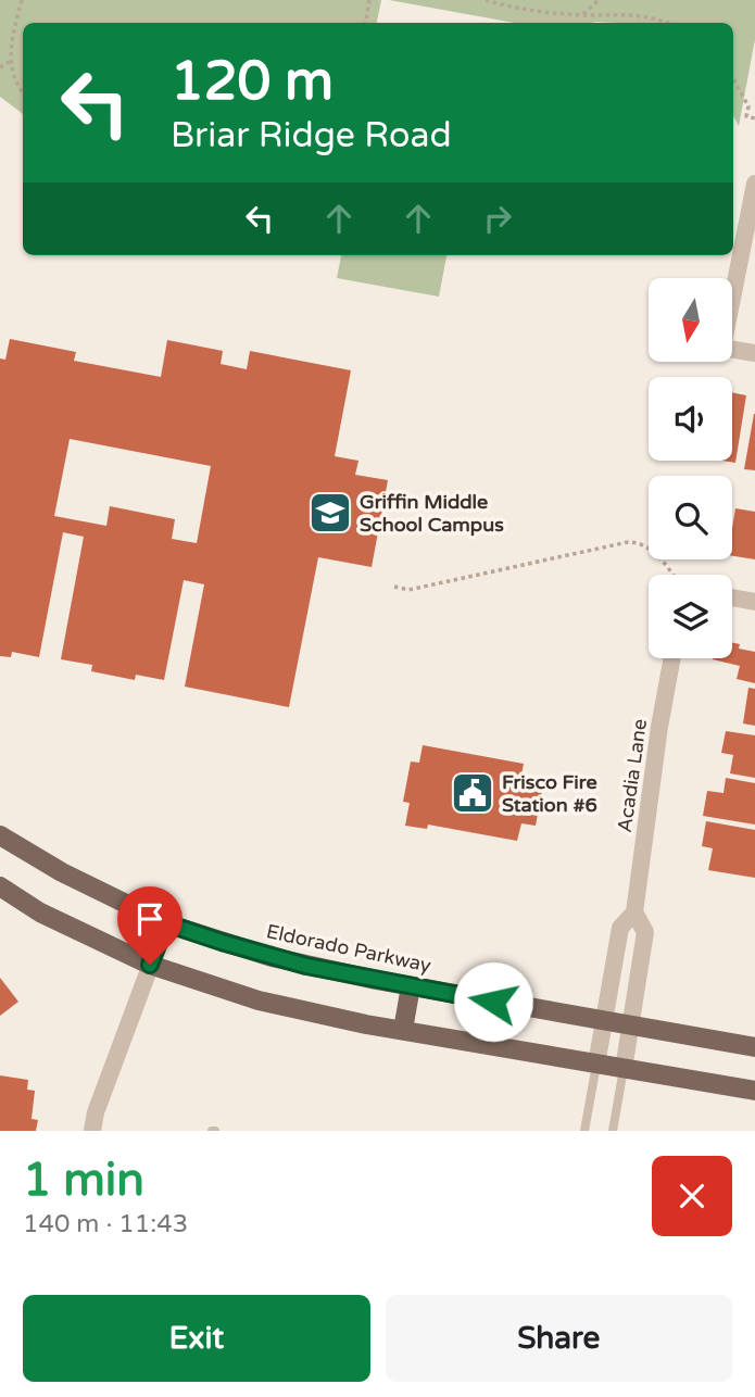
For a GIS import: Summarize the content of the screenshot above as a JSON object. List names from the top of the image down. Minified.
{"streets":{"main road":["Eldorado Parkway"],"street":["Acadia Lane"]},"crossings":[["Acadia Lane","Eldorado Parkway"]],"places":{"school or university":["Griffin Middle School Campus"],"public building":["Frisco Fire Station #6"]},"north":"bottom","page":{"turn":["120 m","Briar Ridge Road"],"heading":["1 min","140 m · 11:43"],"buttons":["Exit","Share"]}}
